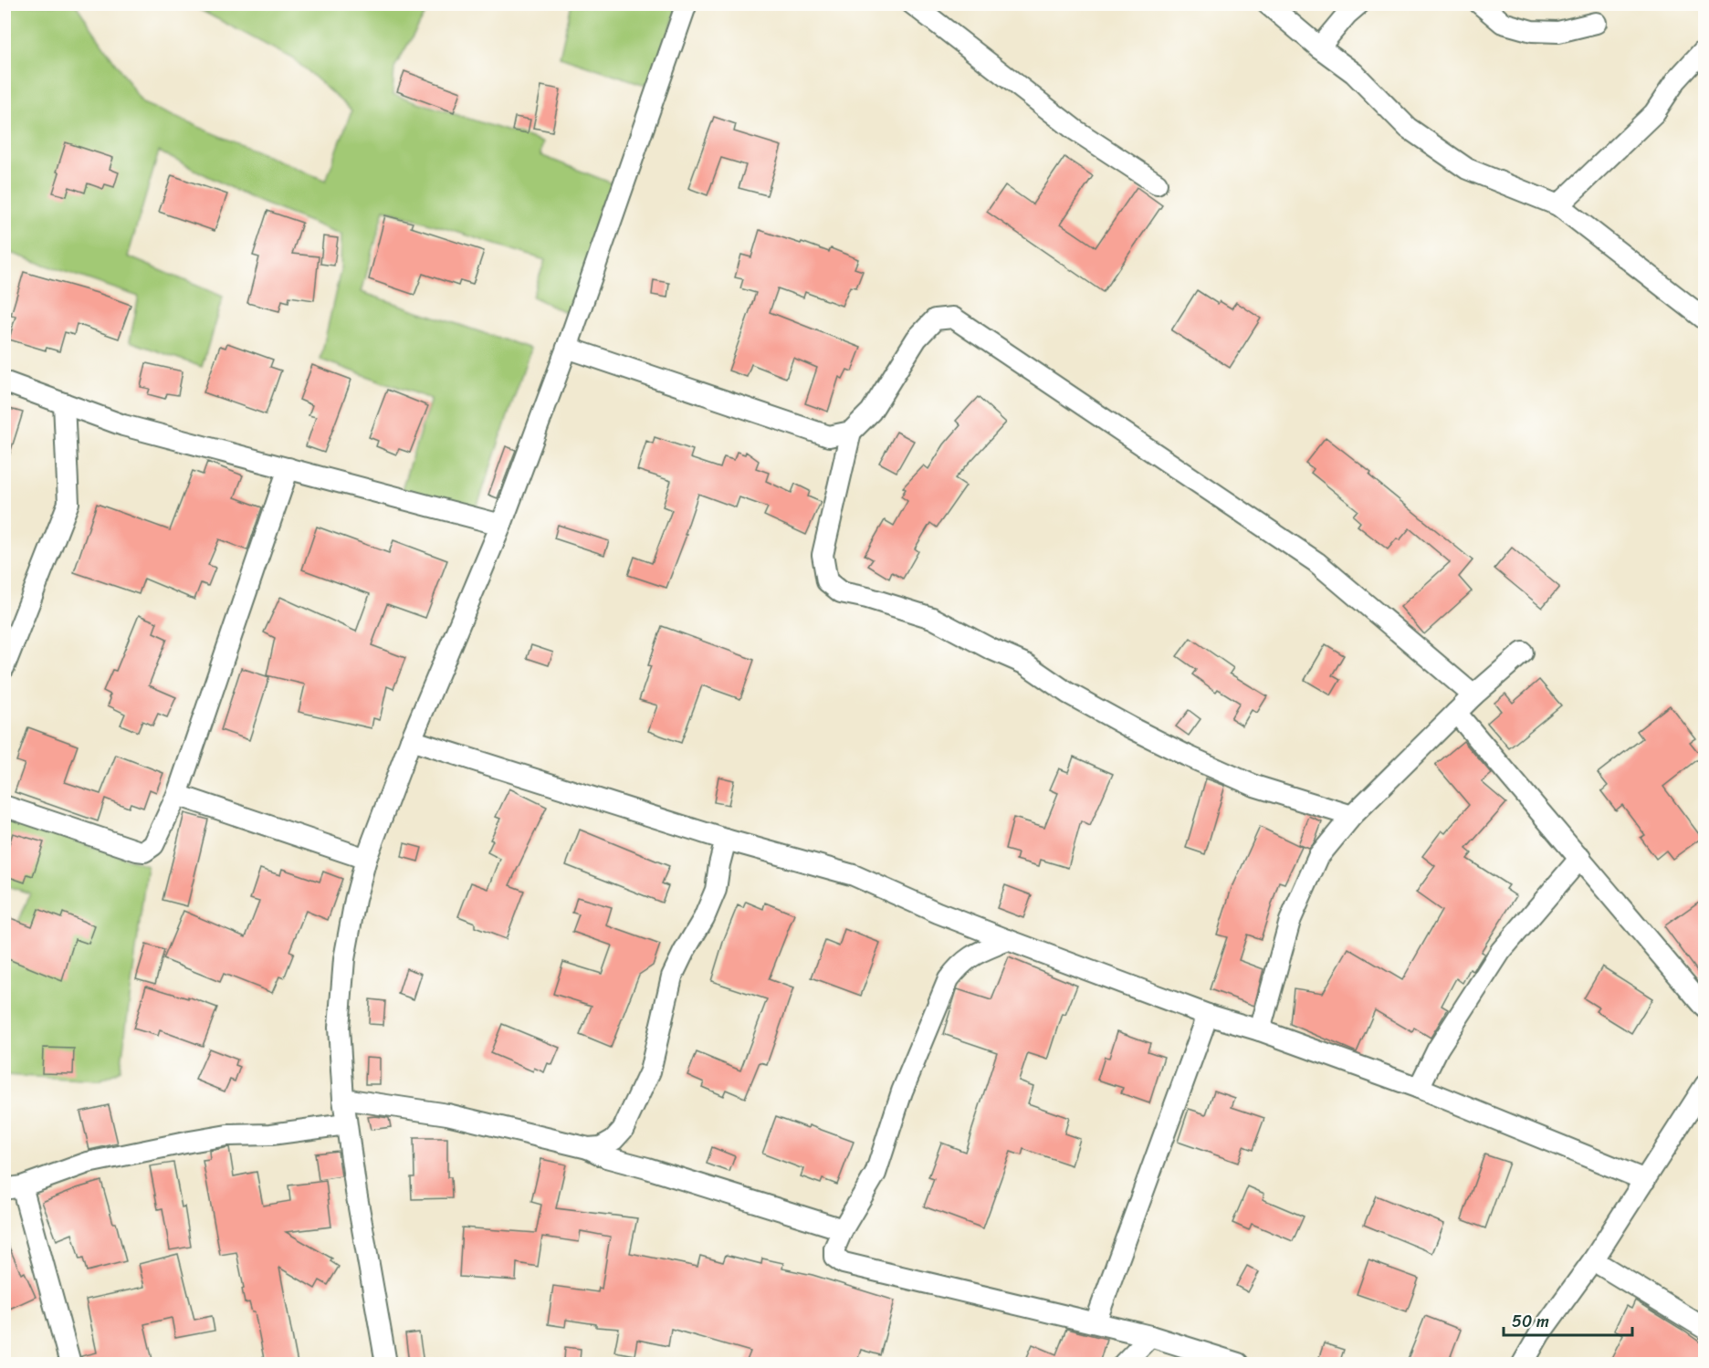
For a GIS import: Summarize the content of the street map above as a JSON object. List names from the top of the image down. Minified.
{"scale_bar":"50 m"}
